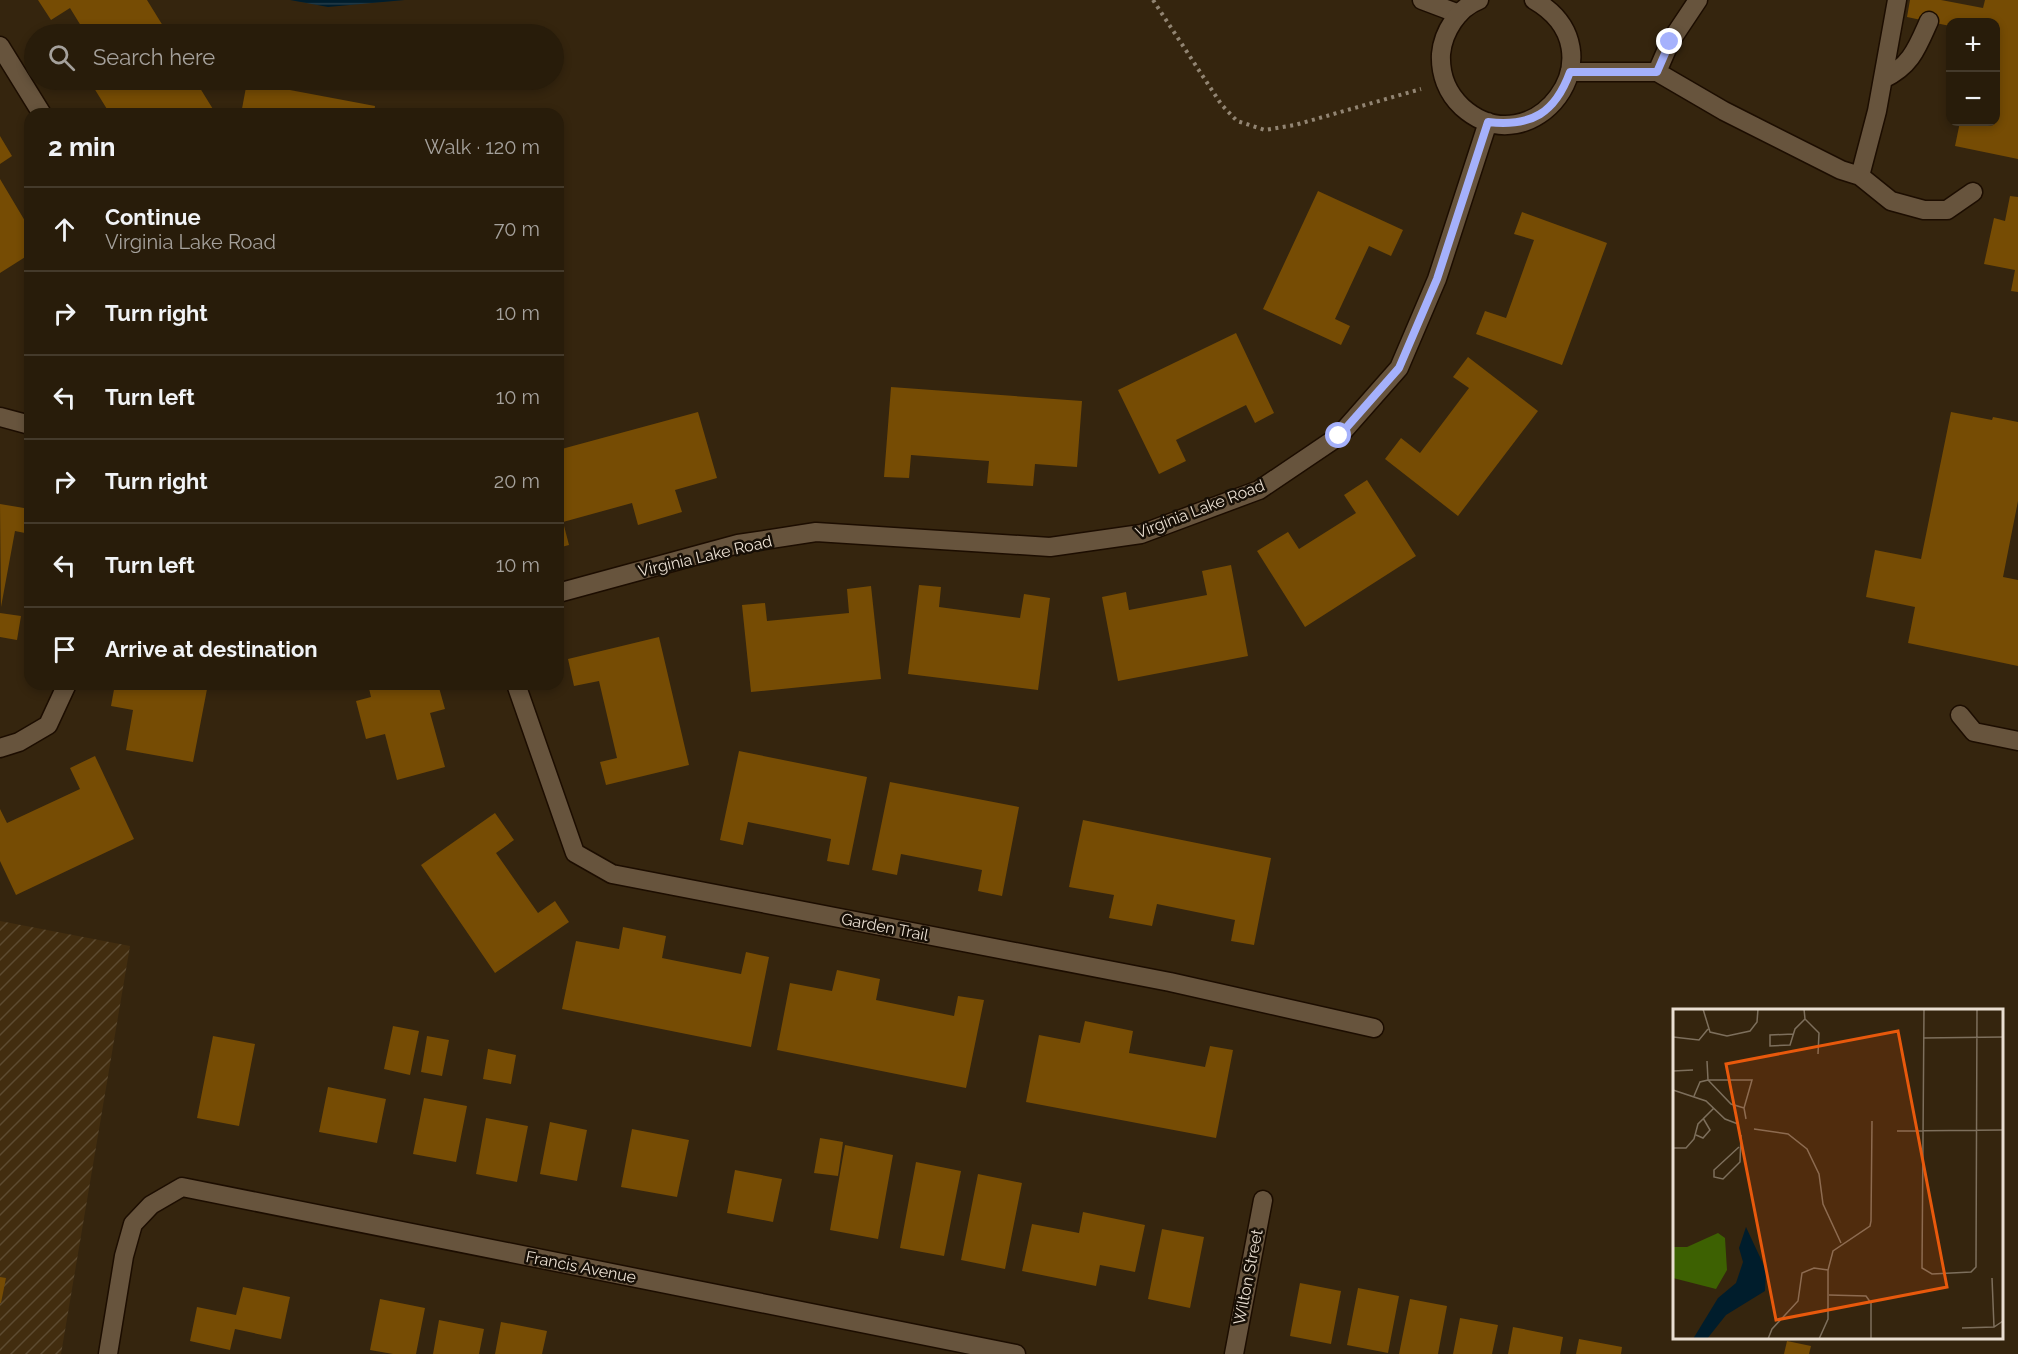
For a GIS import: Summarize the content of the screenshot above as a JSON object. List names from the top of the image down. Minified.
{"streets":{"street":["Virginia Lake Road","Garden Trail","Francis Avenue","Wilton Street"]},"page":{"map_buttons":["+","−"],"search":"Search here","heading":["2 min","Walk · 120 m"],"list":[["Continue","Virginia Lake Road","70 m"],["Turn right","10 m"],["Turn left","10 m"],["Turn right","20 m"],["Turn left","10 m"],"Arrive at destination"]}}
